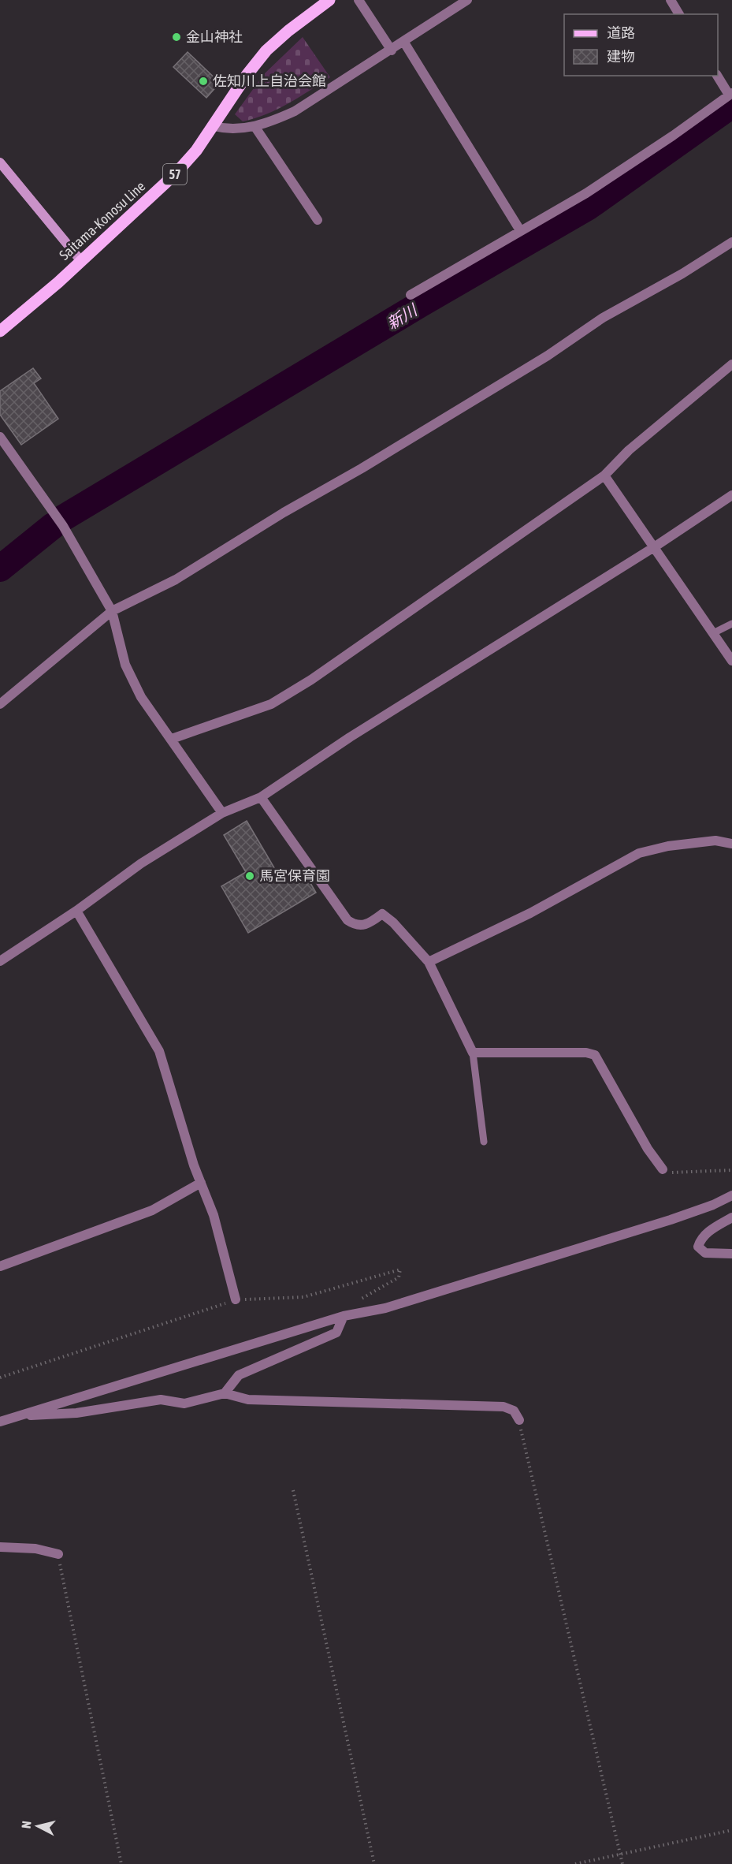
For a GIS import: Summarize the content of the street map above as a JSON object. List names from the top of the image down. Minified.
{"streets":{"main road":["57","Saitama-Konosu Line"]},"water":["新川"],"places":["金山神社","佐知川上自治会館","馬宮保育園"],"legend":["道路","建物"],"north":"left"}
